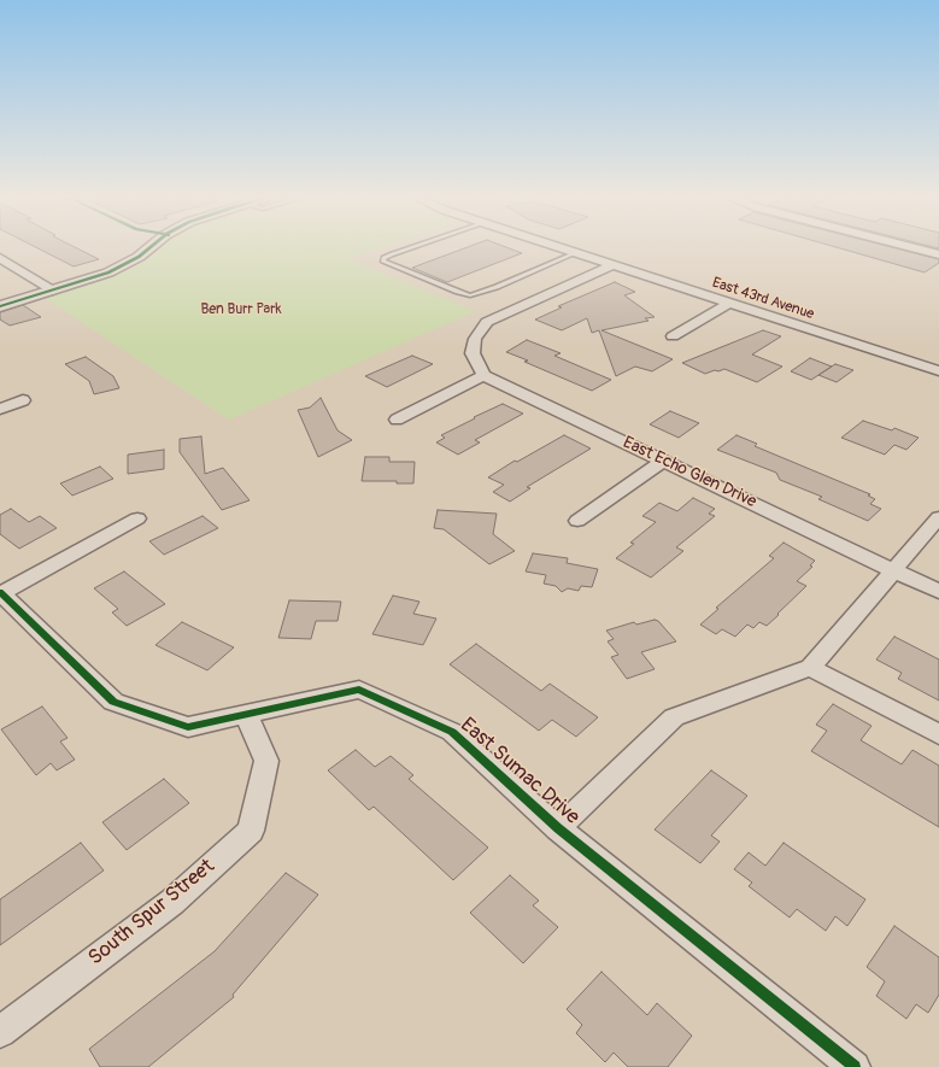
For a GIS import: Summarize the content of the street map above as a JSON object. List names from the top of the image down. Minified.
{"streets":{"street":["East 43rd Avenue","East Echo Glen Drive","East Sumac Drive","South Spur Street"]},"crossings":[["East Sumac Drive","South Spur Street"]],"parks":["Ben Burr Park"]}
